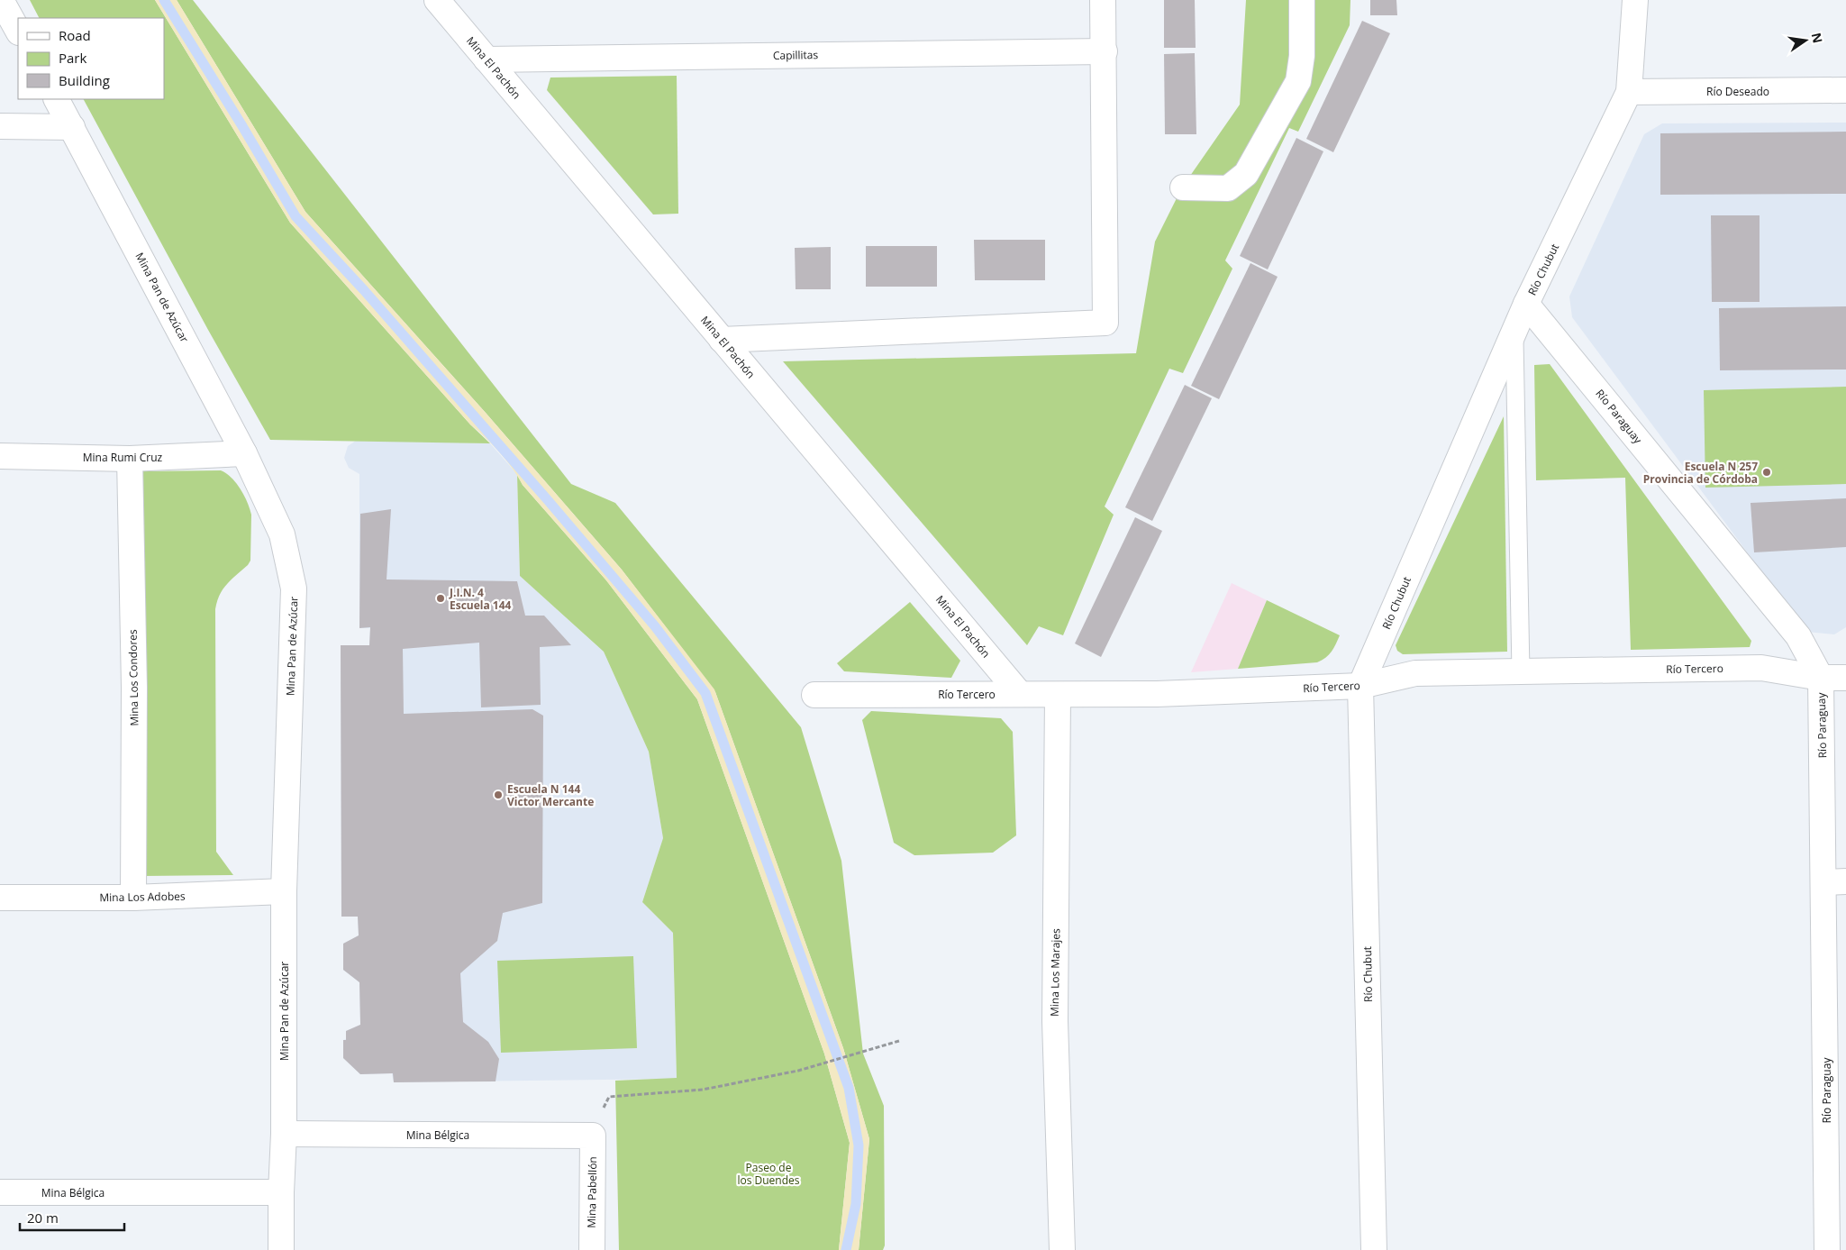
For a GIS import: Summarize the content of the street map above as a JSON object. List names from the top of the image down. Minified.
{"streets":{"street":["Capillitas","Mina El Pachón","Río Deseado","Río Chubut","Mina Pan de Azúcar","Río Paraguay","Mina Rumi Cruz","Río Tercero","Mina Los Condores","Mina Los Adobes","Mina Los Marajes","Mina Bélgica","Mina Pabellón"]},"crossings":[["Capillitas","Mina El Pachón"],["Mina El Pachón","Río Tercero"],["Río Deseado","Río Chubut"],["Río Chubut","Río Paraguay"],["Río Chubut","Río Tercero"],["Mina Pan de Azúcar","Mina Rumi Cruz"],["Mina Pan de Azúcar","Mina Los Adobes"],["Mina Pan de Azúcar","Mina Bélgica"],["Río Paraguay","Río Tercero"],["Mina Rumi Cruz","Mina Los Condores"],["Río Tercero","Mina Los Marajes"],["Mina Los Condores","Mina Los Adobes"],["Mina Bélgica","Mina Pabellón"]],"parks":["Paseo de los Duendes"],"places":["Escuela N 257 Provincia de Córdoba","J.I.N. 4 Escuela 144","Escuela N 144 Victor Mercante"],"legend":["Road","Park","Building"],"scale_bar":"20 m","north":"right"}
